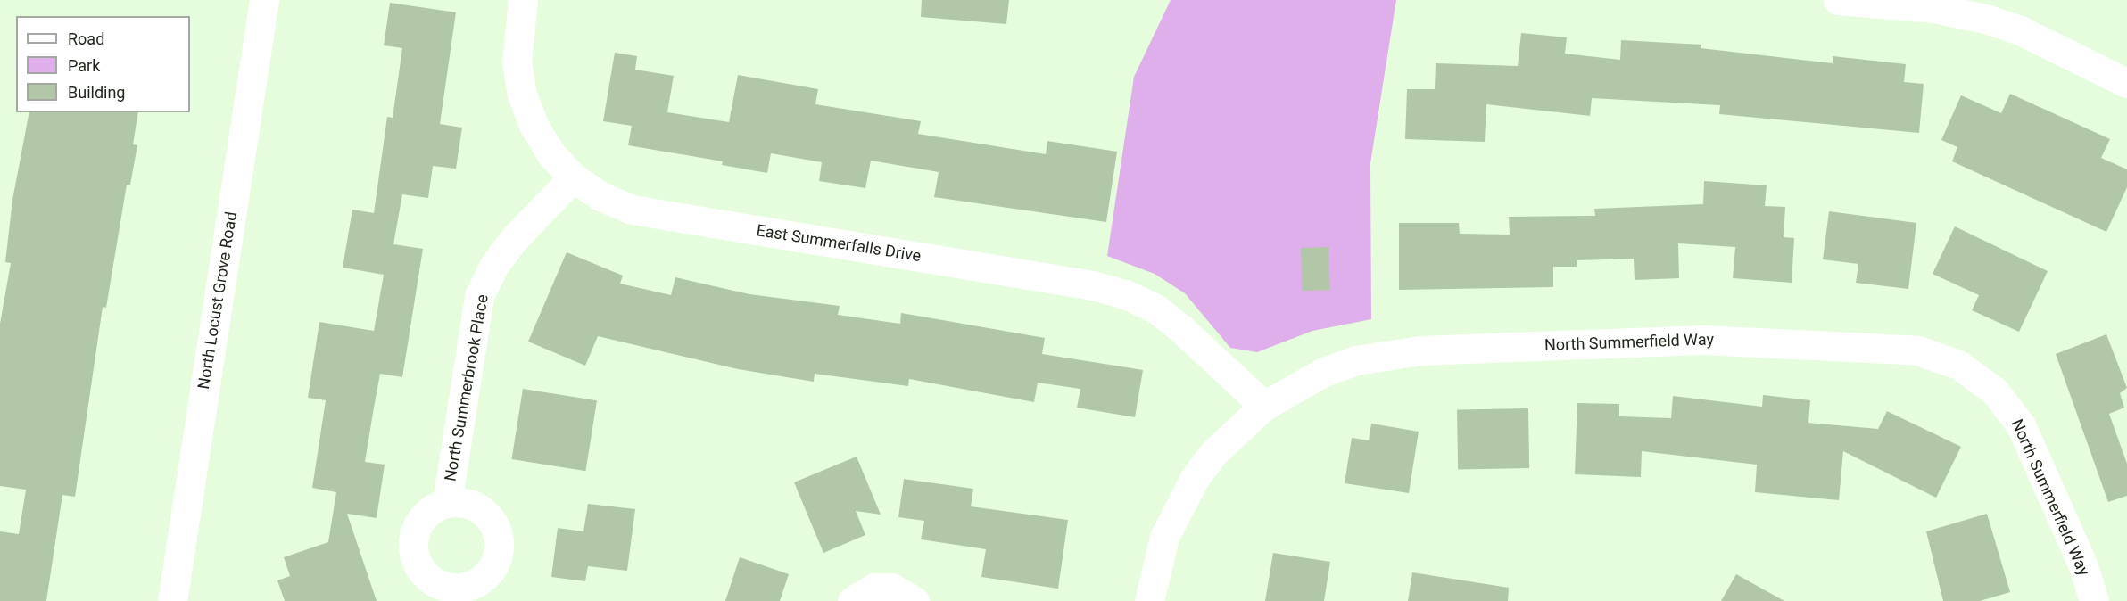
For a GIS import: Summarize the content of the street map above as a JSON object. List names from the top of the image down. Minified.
{"streets":{"street":["East Summerfalls Drive","North Locust Grove Road","North Summerfield Way","North Summerbrook Place"]},"crossings":[["East Summerfalls Drive","North Summerfield Way"],["East Summerfalls Drive","North Summerbrook Place"]],"legend":["Road","Park","Building"]}
